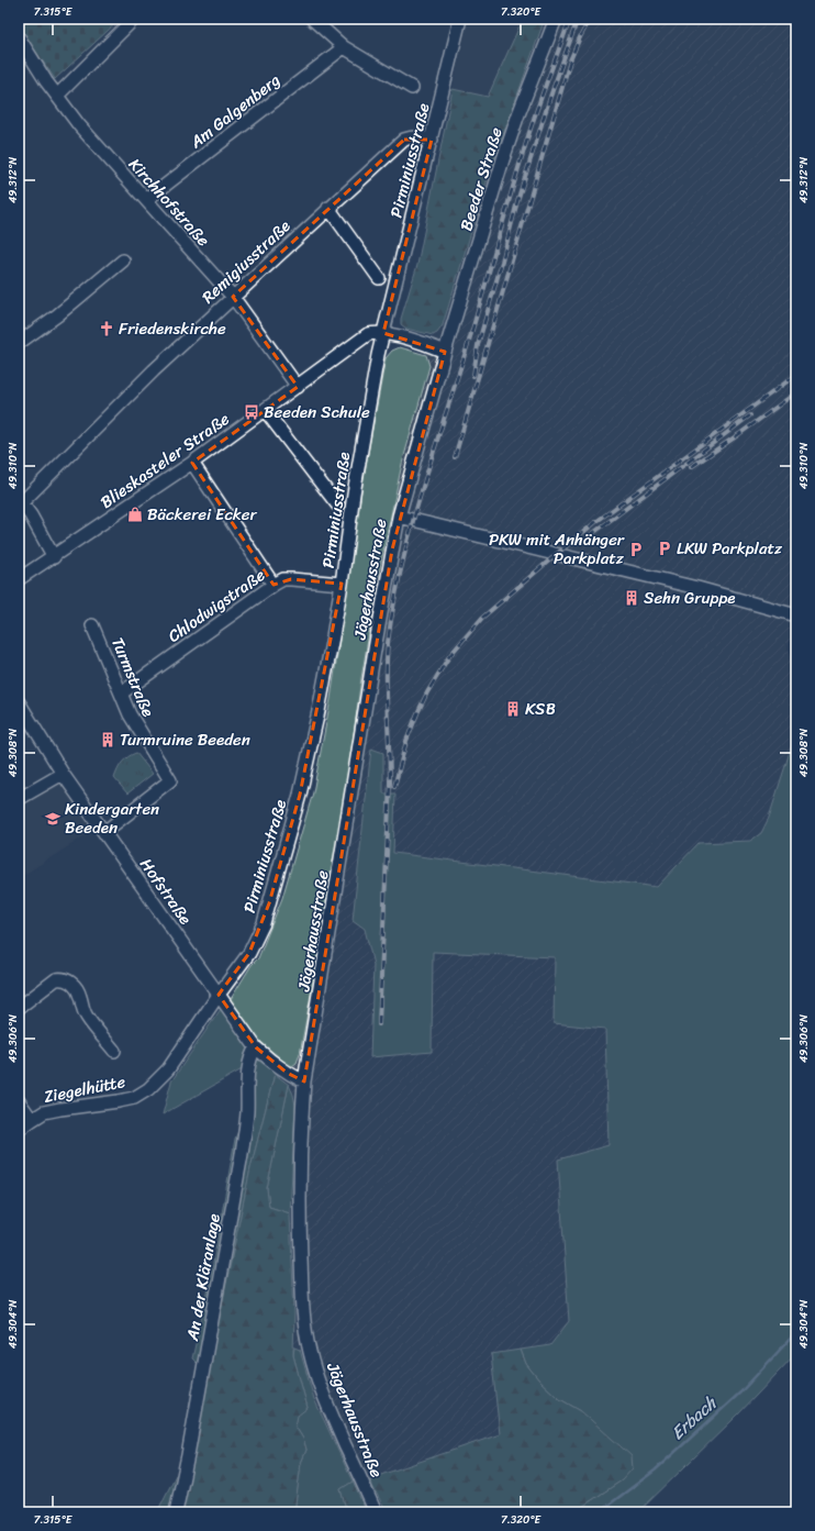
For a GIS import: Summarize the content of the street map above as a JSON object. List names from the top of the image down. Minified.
{"streets":{"street":["Am Galgenberg","Pirminiusstraße","Beeder Straße","Kirchhofstraße","Remigiusstraße","Blieskasteler Straße","Jägerhausstraße","Chlodwigstraße","Turmstraße","Hofstraße","Ziegelhütte","An der Kläranlage"]},"crossings":[["Am Galgenberg","Kirchhofstraße"],["Pirminiusstraße","Remigiusstraße"],["Pirminiusstraße","Blieskasteler Straße"],["Pirminiusstraße","Chlodwigstraße"],["Pirminiusstraße","Hofstraße"],["Pirminiusstraße","Ziegelhütte"],["Beeder Straße","Blieskasteler Straße"],["Beeder Straße","Jägerhausstraße"],["Kirchhofstraße","Remigiusstraße"],["Kirchhofstraße","Blieskasteler Straße"],["Blieskasteler Straße","Jägerhausstraße"],["Jägerhausstraße","Hofstraße"],["Chlodwigstraße","Turmstraße"],["Turmstraße","Hofstraße"],["Hofstraße","Ziegelhütte"],["Hofstraße","An der Kläranlage"]],"water":["Erbach"],"places":{"church":["Friedenskirche"],"bus stop":["Beeden Schule"],"shop":["Bäckerei Ecker"],"parking":["LKW Parkplatz","PKW mit Anhänger Parkplatz"],"building":["Sehn Gruppe","KSB","Turmruine Beeden"],"school or university":["Kindergarten Beeden"]},"coordinates":["7.315°E","7.320°E","49.312°N","49.310°N","49.308°N","49.306°N","49.304°N"]}
